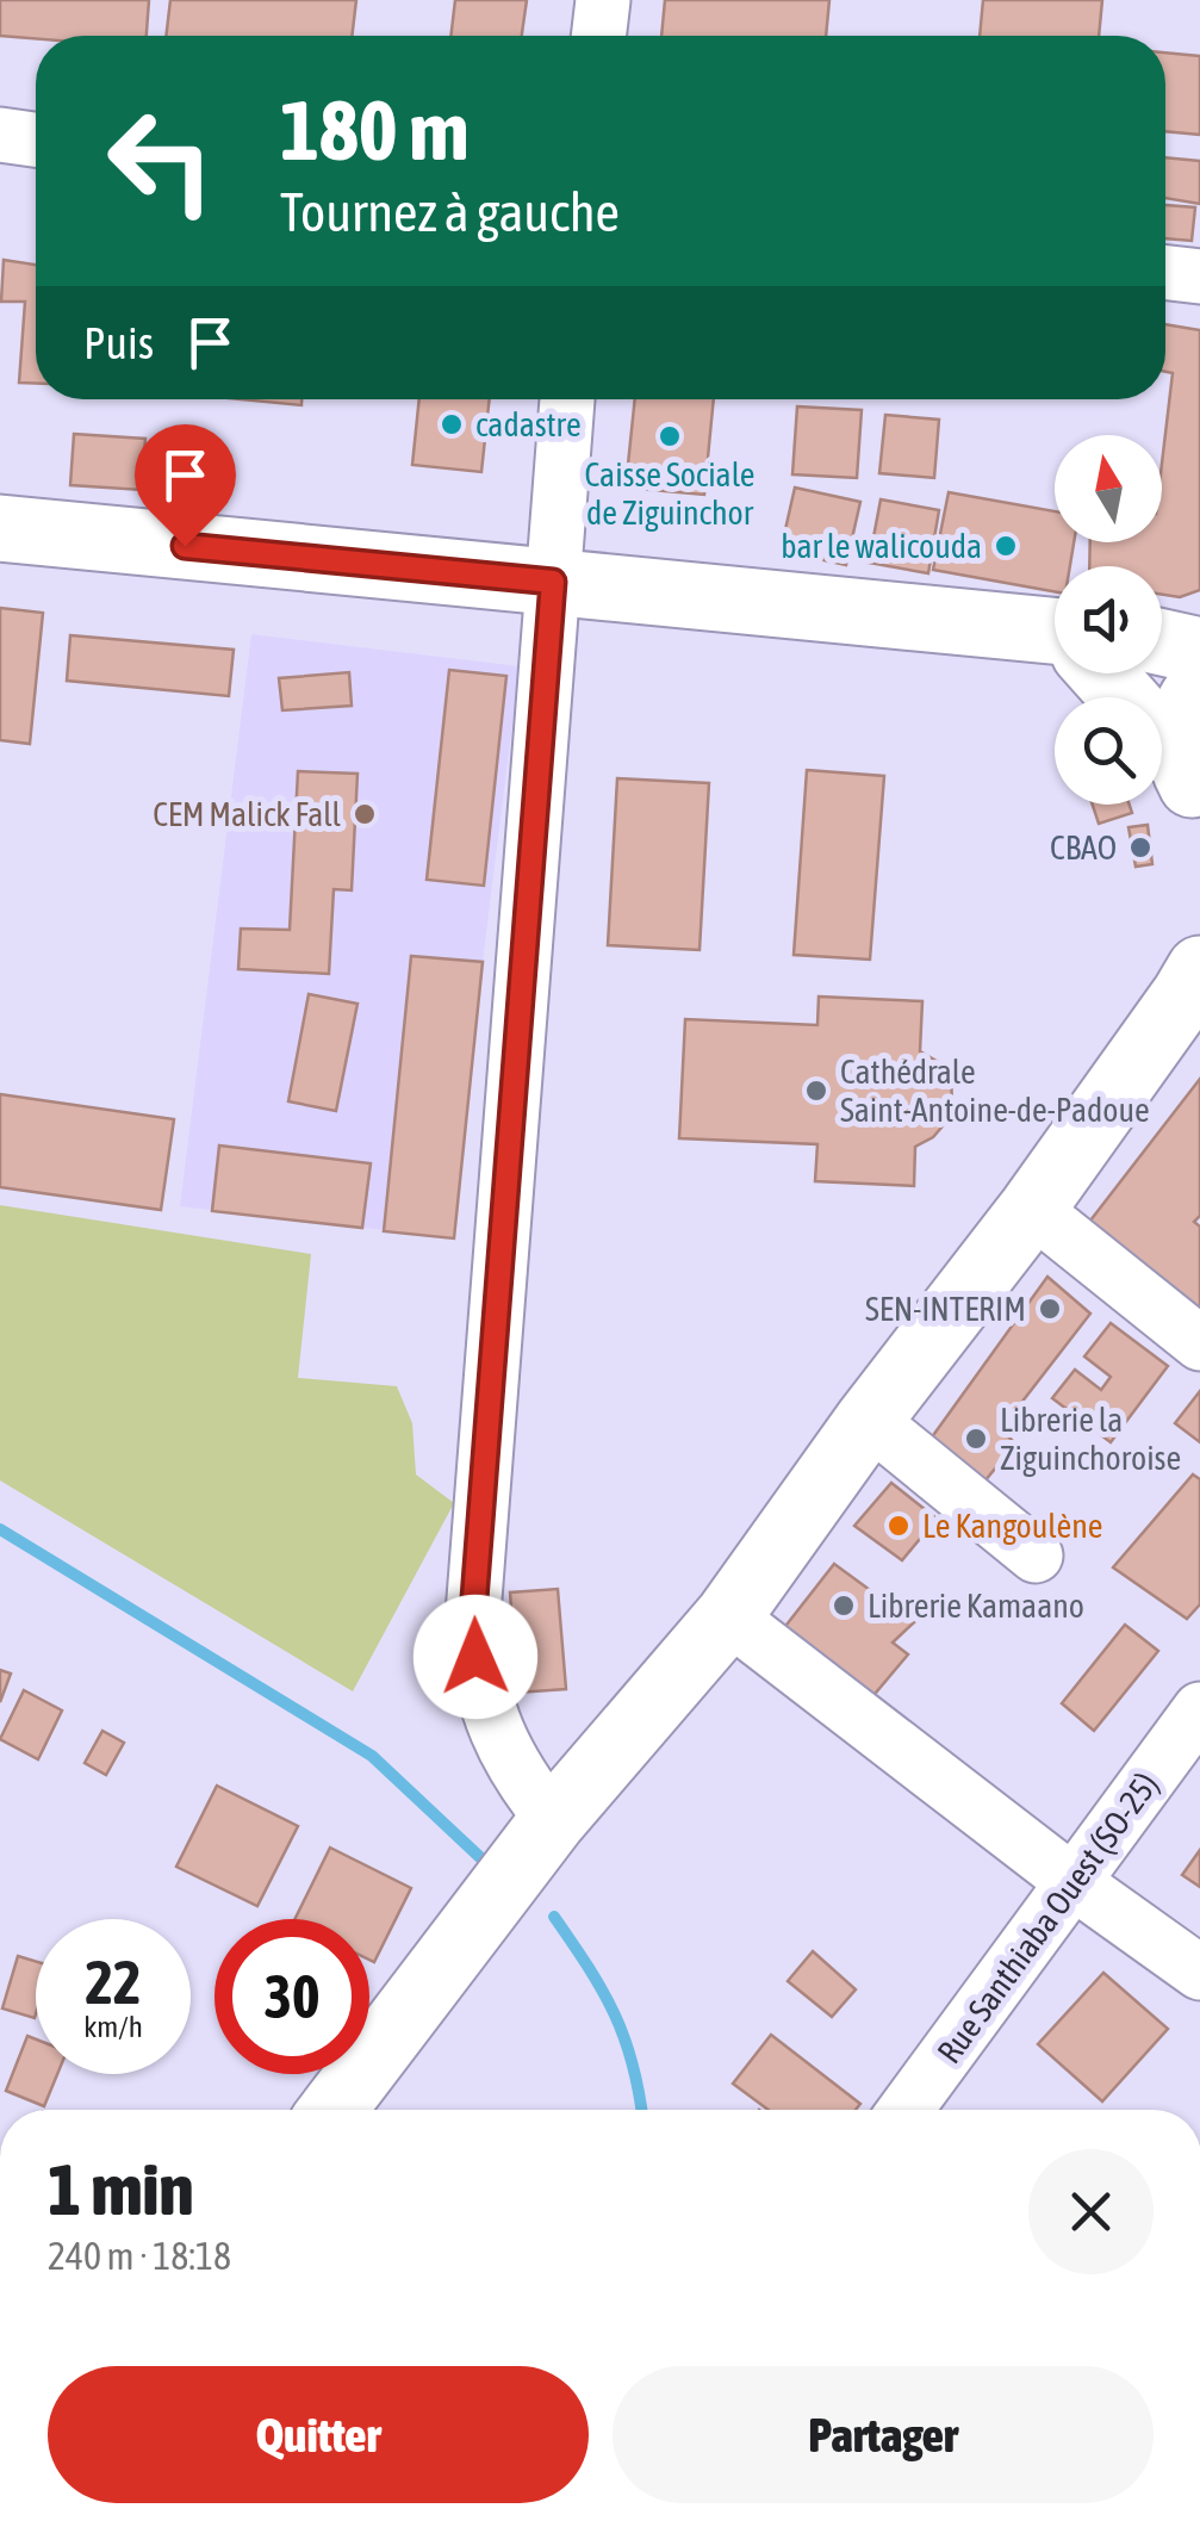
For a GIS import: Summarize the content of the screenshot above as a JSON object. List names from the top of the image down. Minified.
{"streets":{"street":["Rue Santhiaba Ouest (SO-25)"]},"places":["cadastre","Caisse Sociale de Ziguinchor","bar le walicouda","CEM Malick Fall","CBAO","Cathédrale Saint-Antoine-de-Padoue","SEN-INTERIM","Librerie la Ziguinchoroise","Le Kangoulène","Librerie Kamaano"],"north":"top","page":{"turn":["180 m","Tournez à gauche"],"then":"Puis","speed":"22 km/h","limit":"30","heading":["1 min","240 m · 18:18"],"buttons":["Quitter","Partager"]}}
